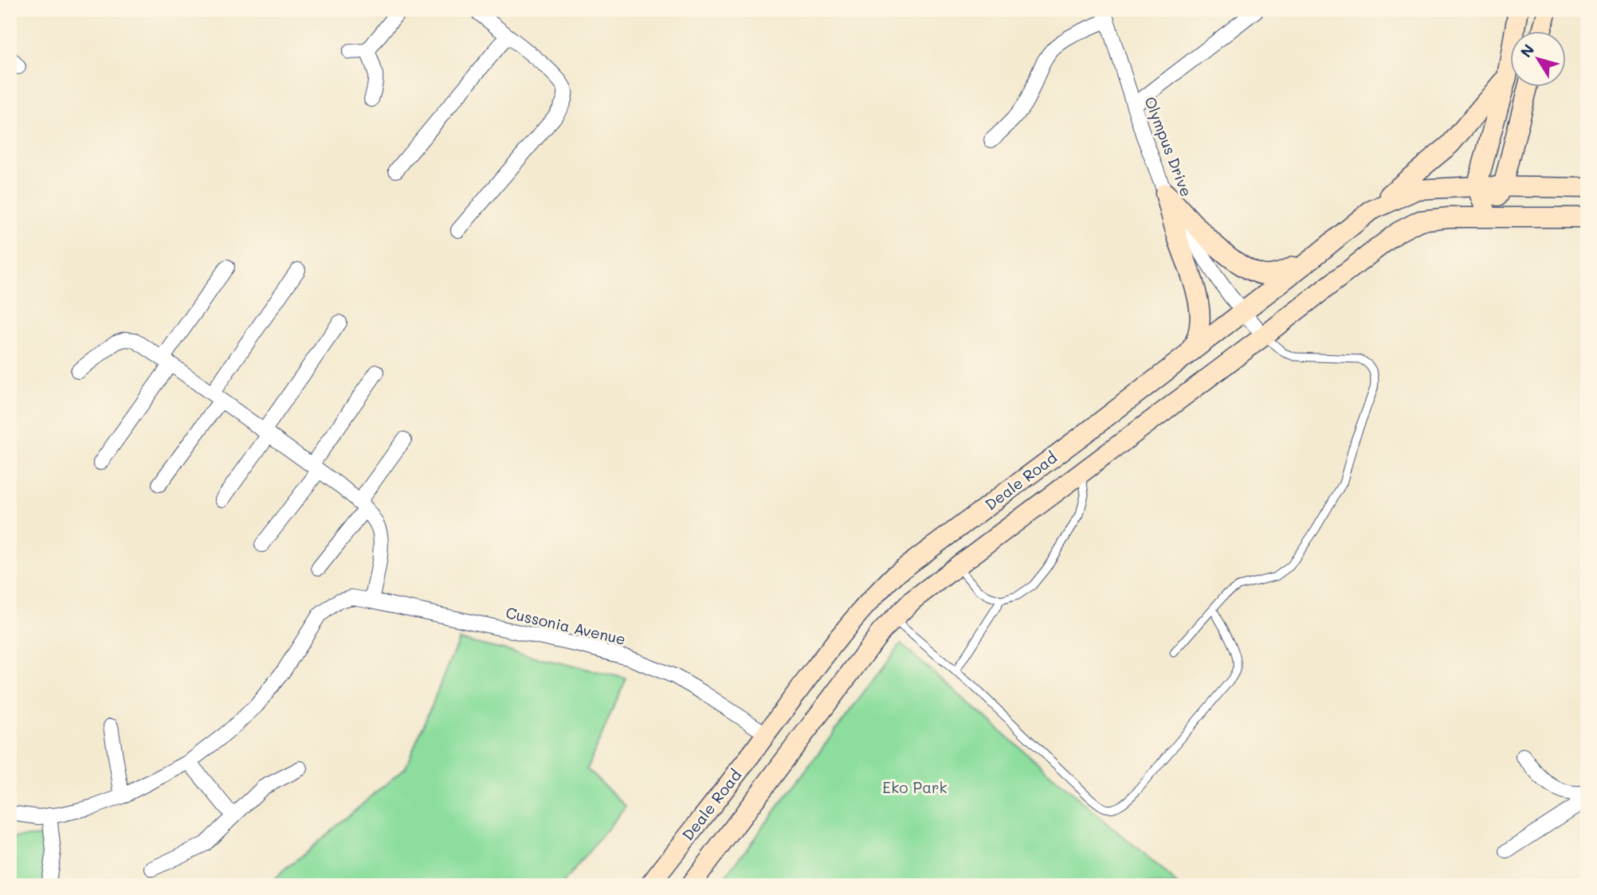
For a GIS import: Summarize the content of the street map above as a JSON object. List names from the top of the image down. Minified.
{"streets":{"street":["Olympus Drive","Deale Road","Cussonia Avenue"]},"crossings":[["Olympus Drive","Deale Road"],["Deale Road","Cussonia Avenue"]],"parks":["Eko Park"],"north":"top left"}
